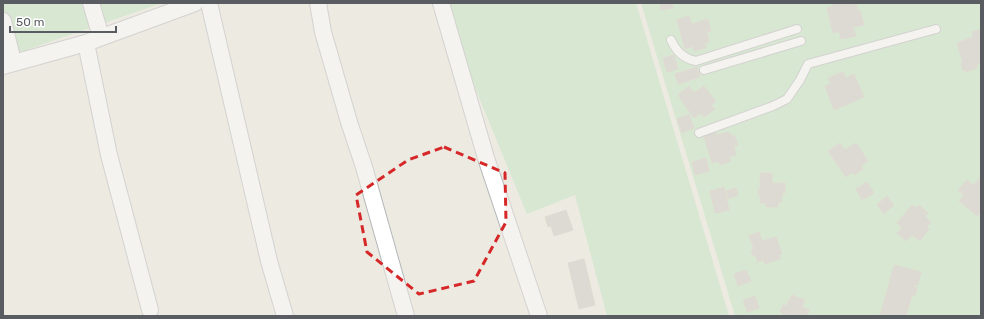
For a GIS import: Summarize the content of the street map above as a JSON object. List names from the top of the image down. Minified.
{"scale_bar":"50 m"}
